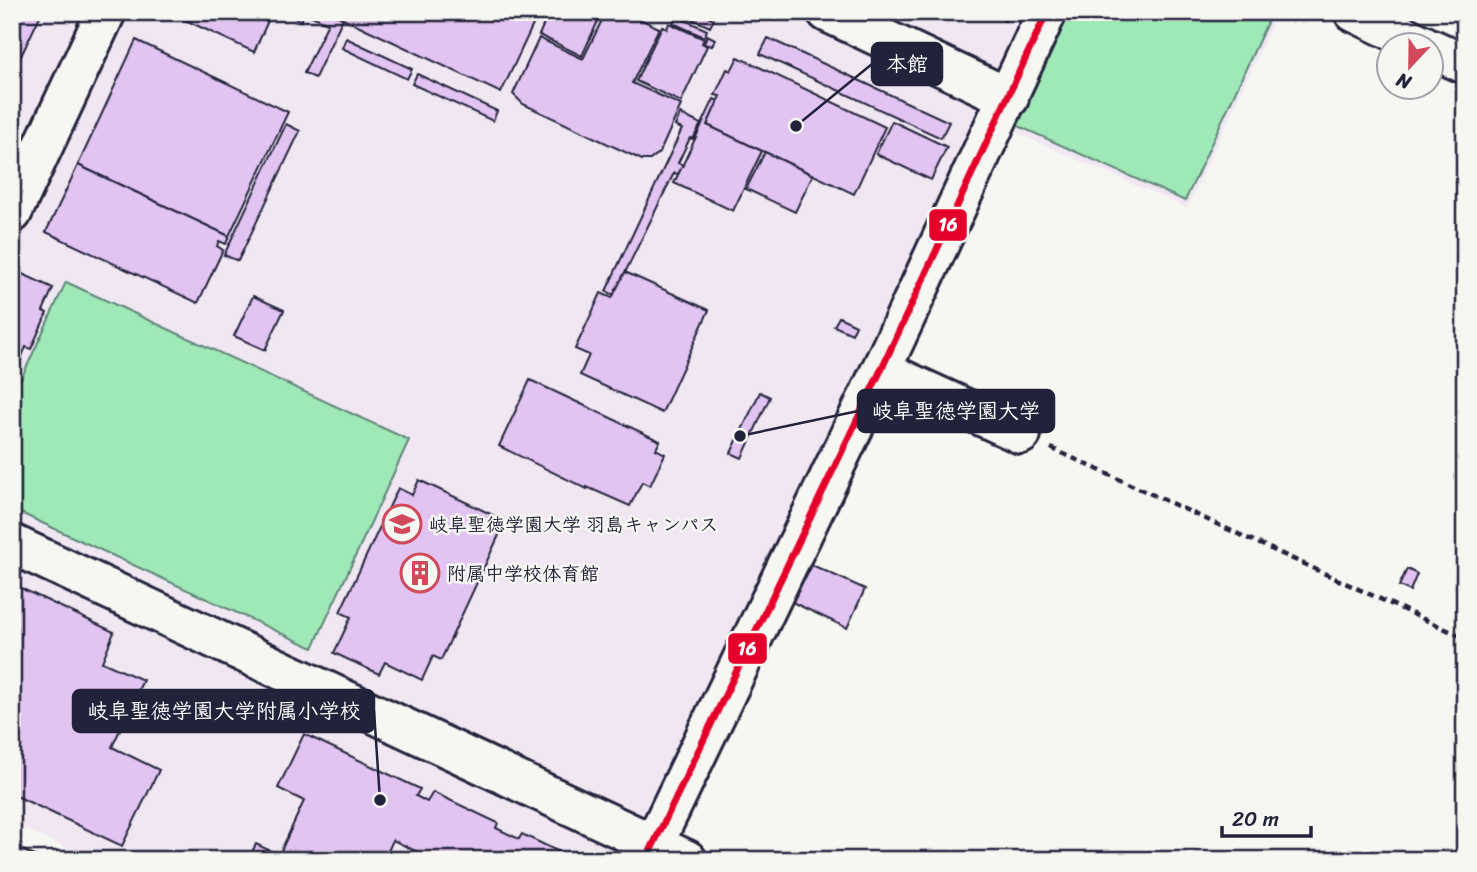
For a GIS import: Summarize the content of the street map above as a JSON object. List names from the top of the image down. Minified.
{"places":{"other":["本館","岐阜聖徳学園大学","岐阜聖徳学園大学附属小学校"],"school or university":["岐阜聖徳学園大学 羽島キャンパス"],"building":["附属中学校体育館"]},"lines":["transit line 16"],"scale_bar":"20 m","north":"bottom"}
